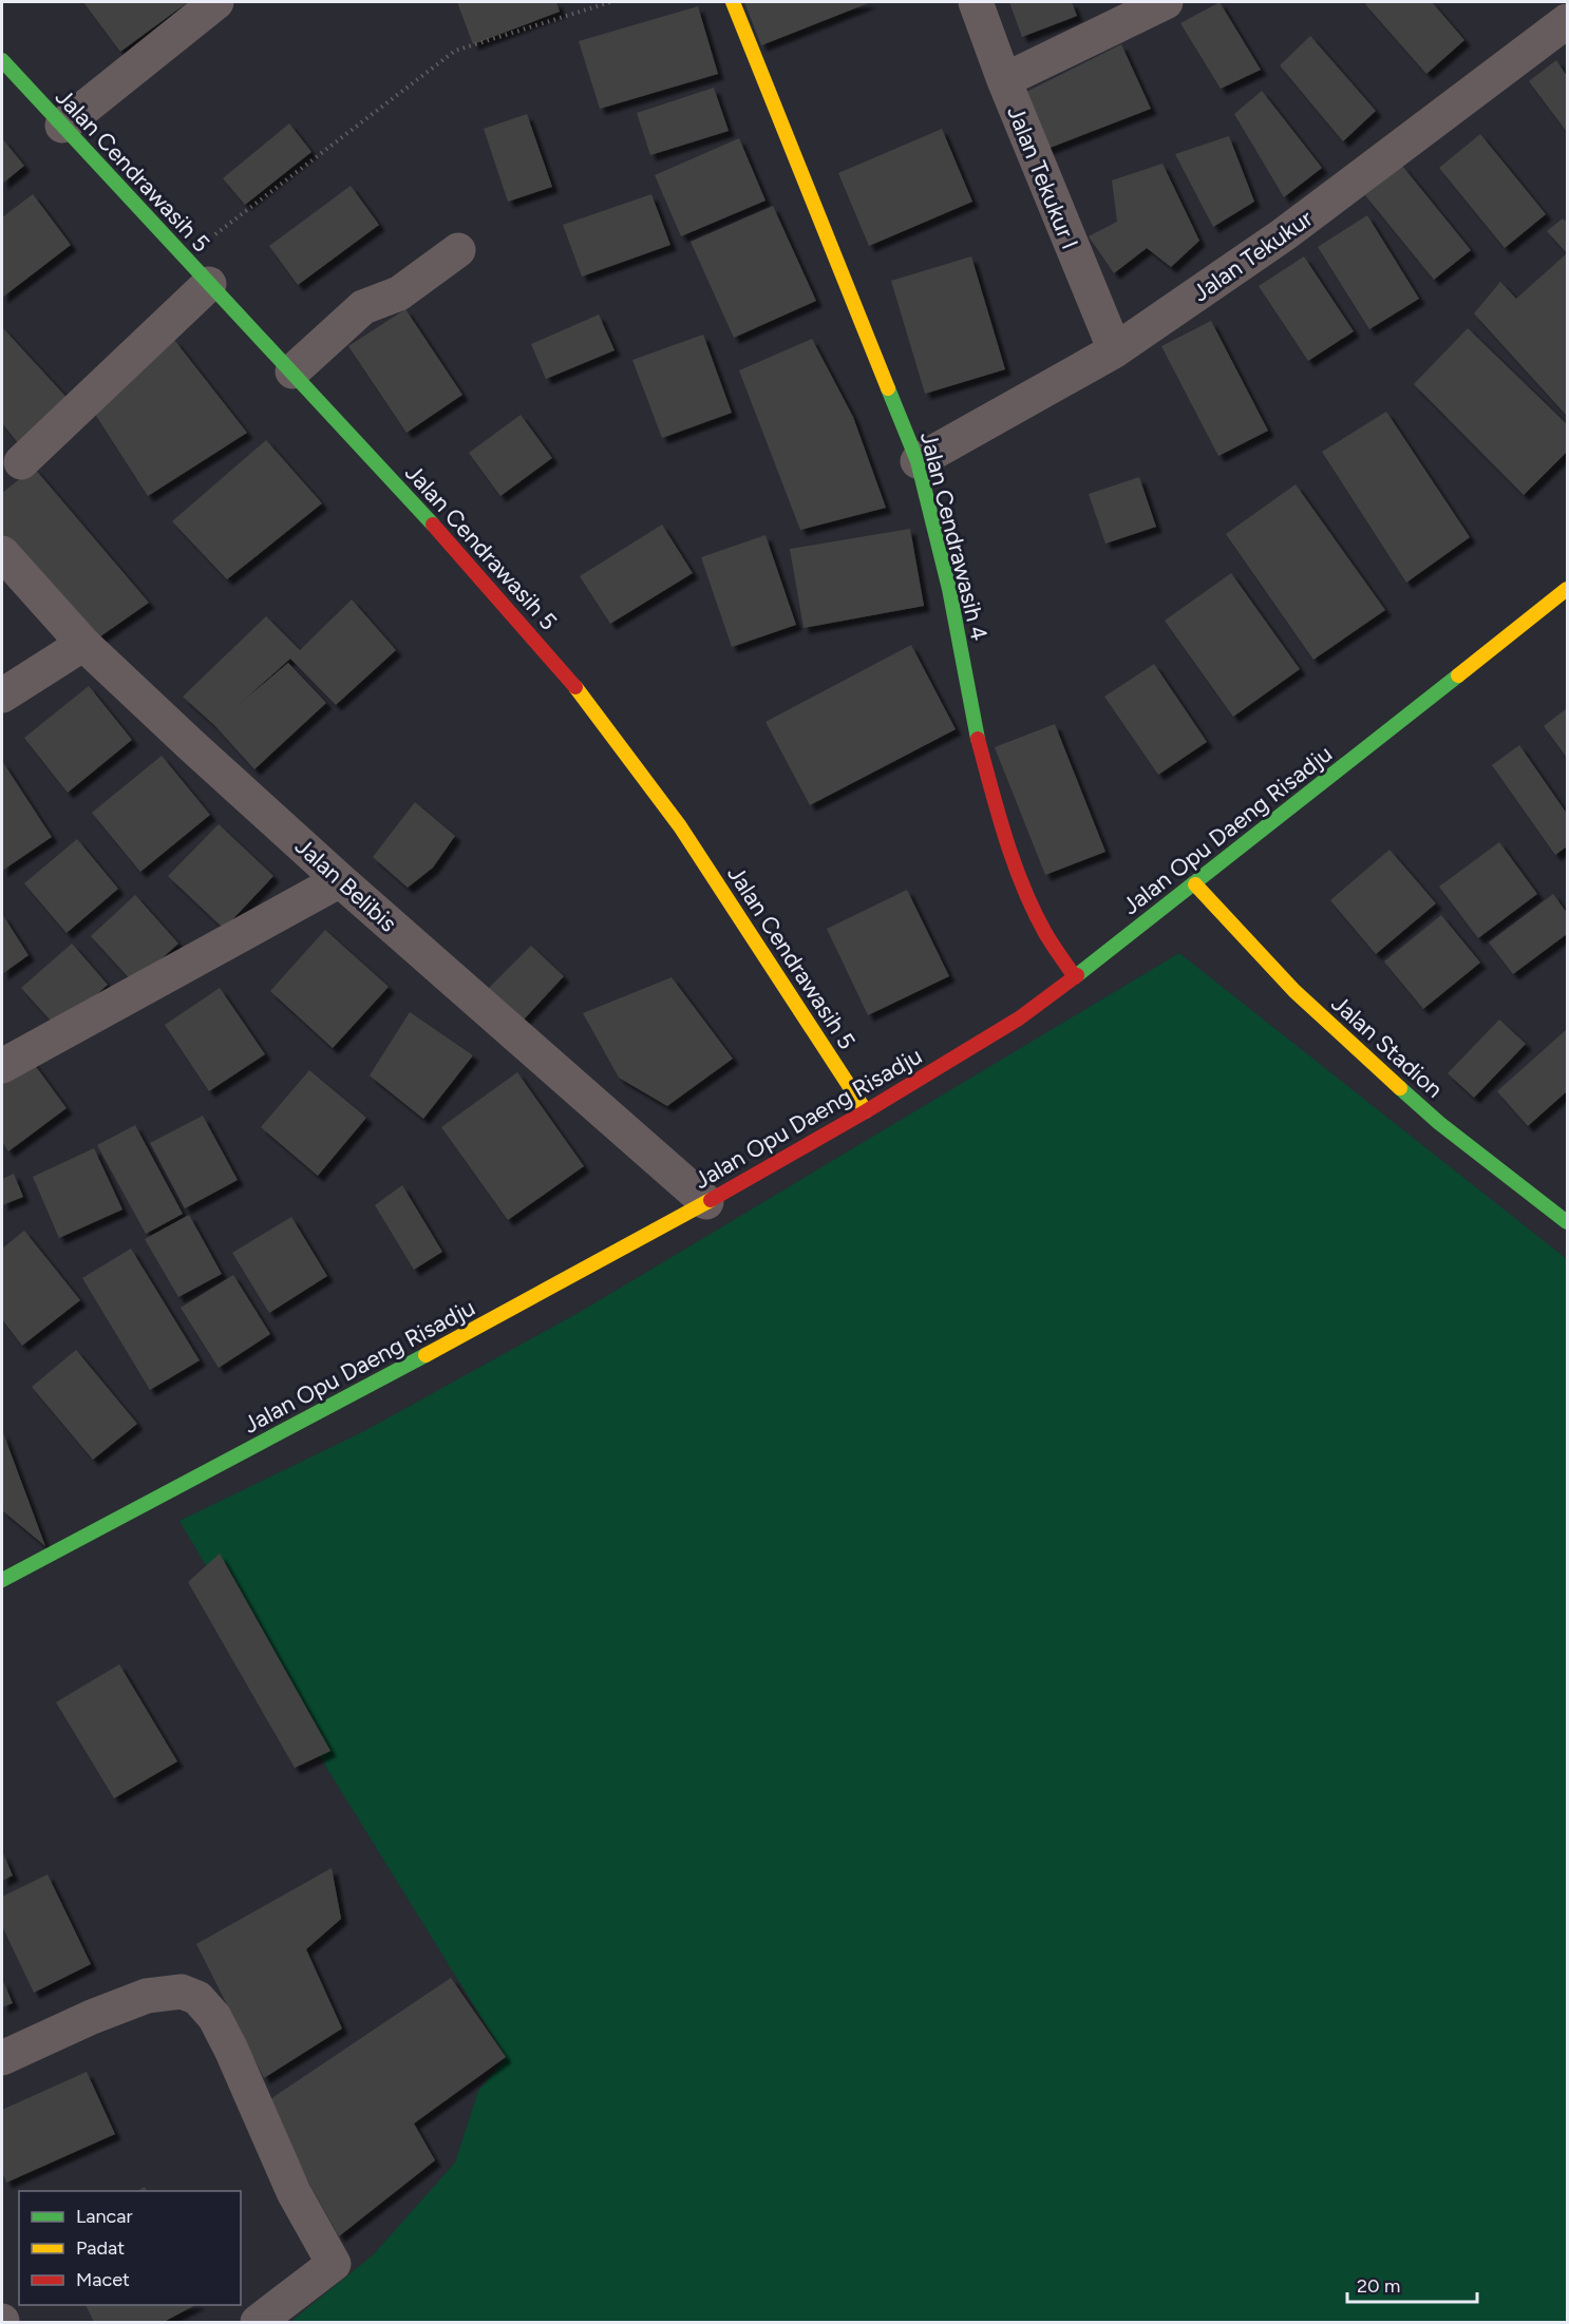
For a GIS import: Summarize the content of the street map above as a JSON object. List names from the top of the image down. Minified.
{"streets":{"street":["Jalan Cendrawasih 5","Jalan Tekukur I","Jalan Tekukur","Jalan Cendrawasih 4","Jalan Opu Daeng Risadju","Jalan Belibis","Jalan Stadion"]},"crossings":[["Jalan Cendrawasih 5","Jalan Opu Daeng Risadju"],["Jalan Tekukur I","Jalan Tekukur"],["Jalan Tekukur","Jalan Cendrawasih 4"],["Jalan Cendrawasih 4","Jalan Opu Daeng Risadju"],["Jalan Opu Daeng Risadju","Jalan Belibis"],["Jalan Opu Daeng Risadju","Jalan Stadion"]],"legend":["Lancar","Padat","Macet"],"scale_bar":"20 m"}
